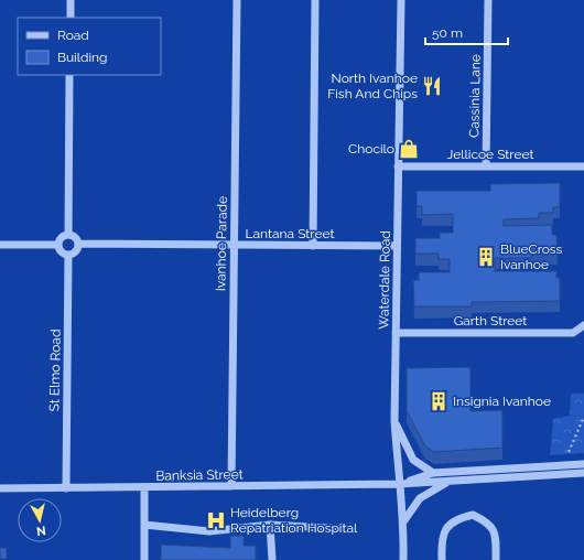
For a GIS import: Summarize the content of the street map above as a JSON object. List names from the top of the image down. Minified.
{"streets":{"street":["Cassinia Lane","Jellicoe Street","Lantana Street","Ivanhoe Parade","Waterdale Road","Garth Street","St Elmo Road","Banksia Street"]},"crossings":[["Cassinia Lane","Jellicoe Street"],["Jellicoe Street","Waterdale Road"],["Lantana Street","Ivanhoe Parade"],["Lantana Street","Waterdale Road"],["Lantana Street","St Elmo Road"],["Ivanhoe Parade","Banksia Street"],["Waterdale Road","Garth Street"],["Waterdale Road","Banksia Street"],["St Elmo Road","Banksia Street"]],"places":{"restaurant":["North Ivanhoe Fish And Chips"],"shop":["Chocilo"],"building":["BlueCross Ivanhoe","Insignia Ivanhoe"],"hospital":["Heidelberg Repatriation Hospital"]},"legend":["Road","Building"],"scale_bar":"50 m","north":"bottom"}
